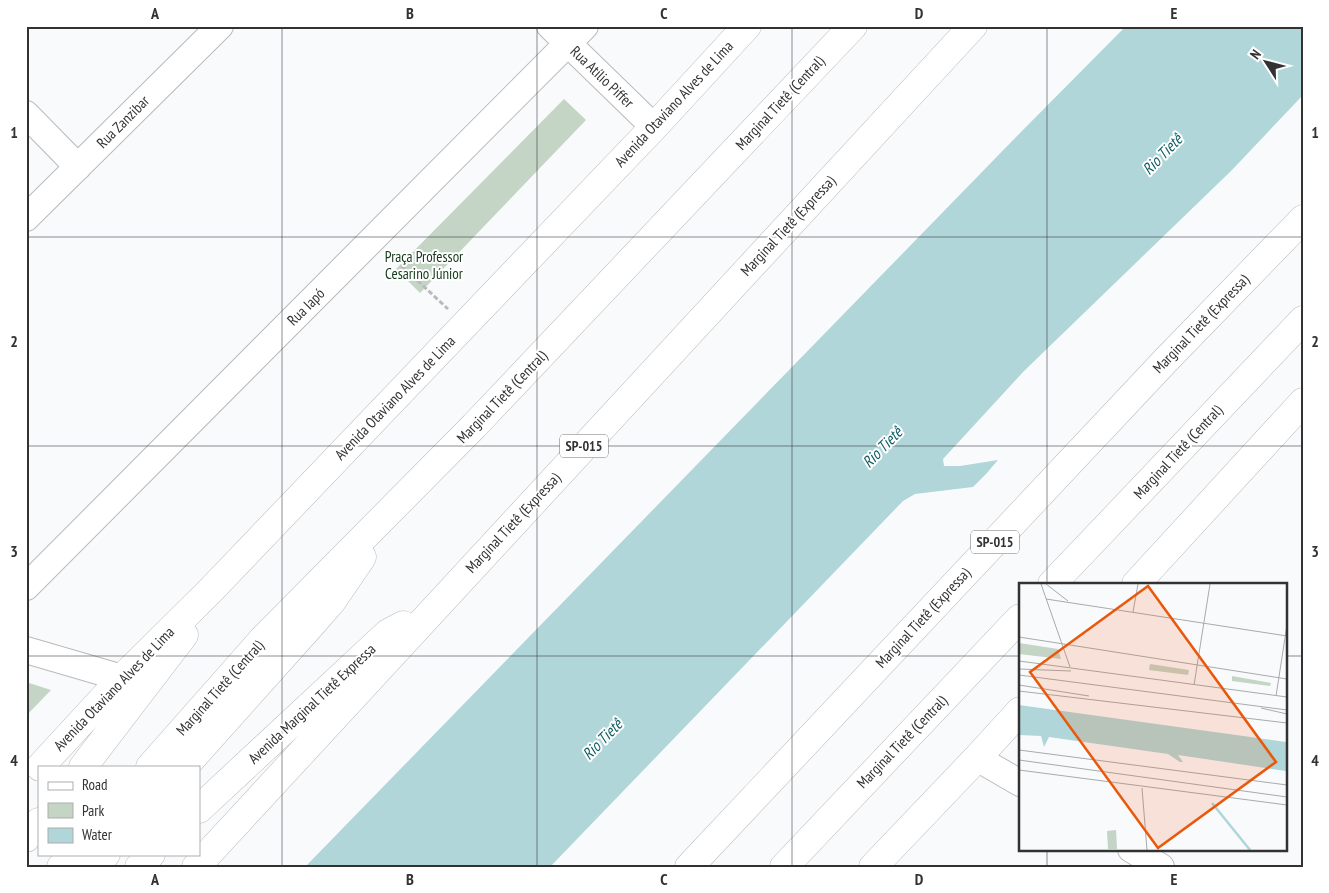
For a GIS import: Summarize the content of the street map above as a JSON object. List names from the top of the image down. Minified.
{"streets":{"highway":["Marginal Tietê (Central)","Avenida Otaviano Alves de Lima","Marginal Tietê (Expressa)","SP-015","Avenida Marginal Tietê Expressa"],"street":["Rua Atílio Piffer","Rua Zanzibar","Rua Iapó"]},"crossings":[["Rua Atílio Piffer","Avenida Otaviano Alves de Lima"],["Rua Atílio Piffer","Rua Iapó"],["Marginal Tietê (Expressa)","Avenida Marginal Tietê Expressa"]],"water":["Rio Tietê"],"parks":["Praça Professor Cesarino Júnior"],"legend":["Road","Park","Water"],"north":"top left","grid":{"columns":["A","B","C","D","E"],"rows":["1","2","3","4"]}}
